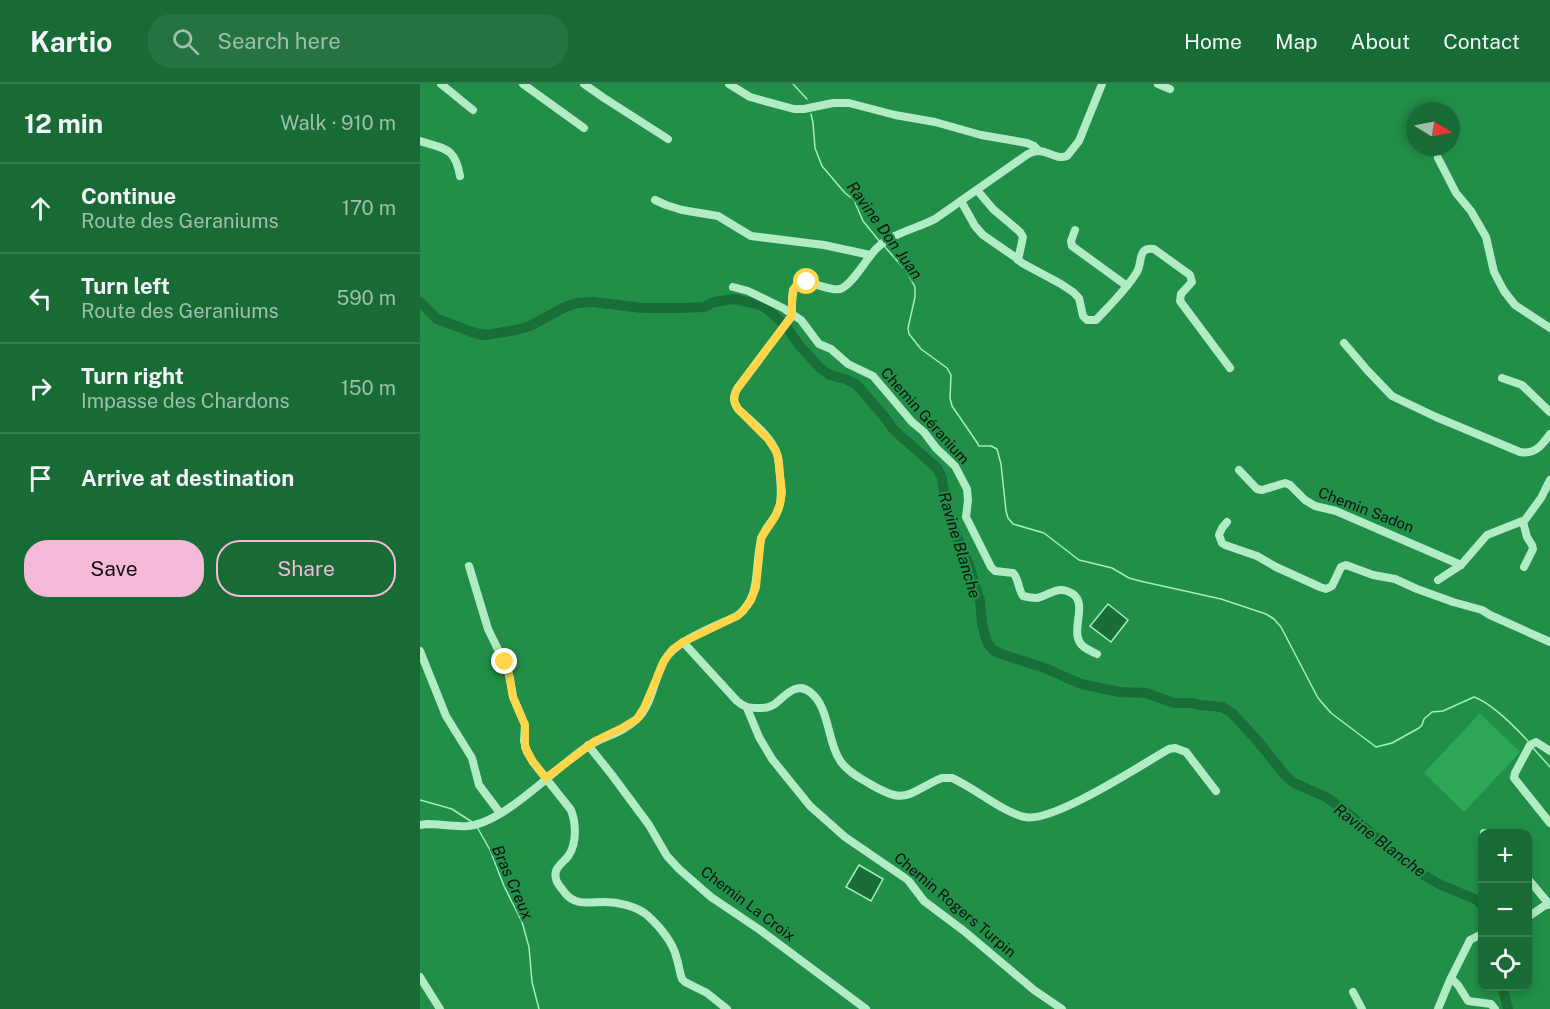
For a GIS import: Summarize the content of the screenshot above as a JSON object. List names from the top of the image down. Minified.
{"streets":{"street":["Chemin Géranium","Chemin Sadon","Chemin La Croix","Chemin Rogers Turpin"]},"water":["Ravine Don Juan","Ravine Blanche","Bras Creux"],"north":"right","page":{"header":"Kartio","search":"Search here","nav":["Home","Map","About","Contact"],"heading":["12 min","Walk · 910 m"],"list":[["Continue","Route des Geraniums","170 m"],["Turn left","Route des Geraniums","590 m"],["Turn right","Impasse des Chardons","150 m"],"Arrive at destination"],"buttons":["Save","Share"],"map_buttons":["+","−"]}}
